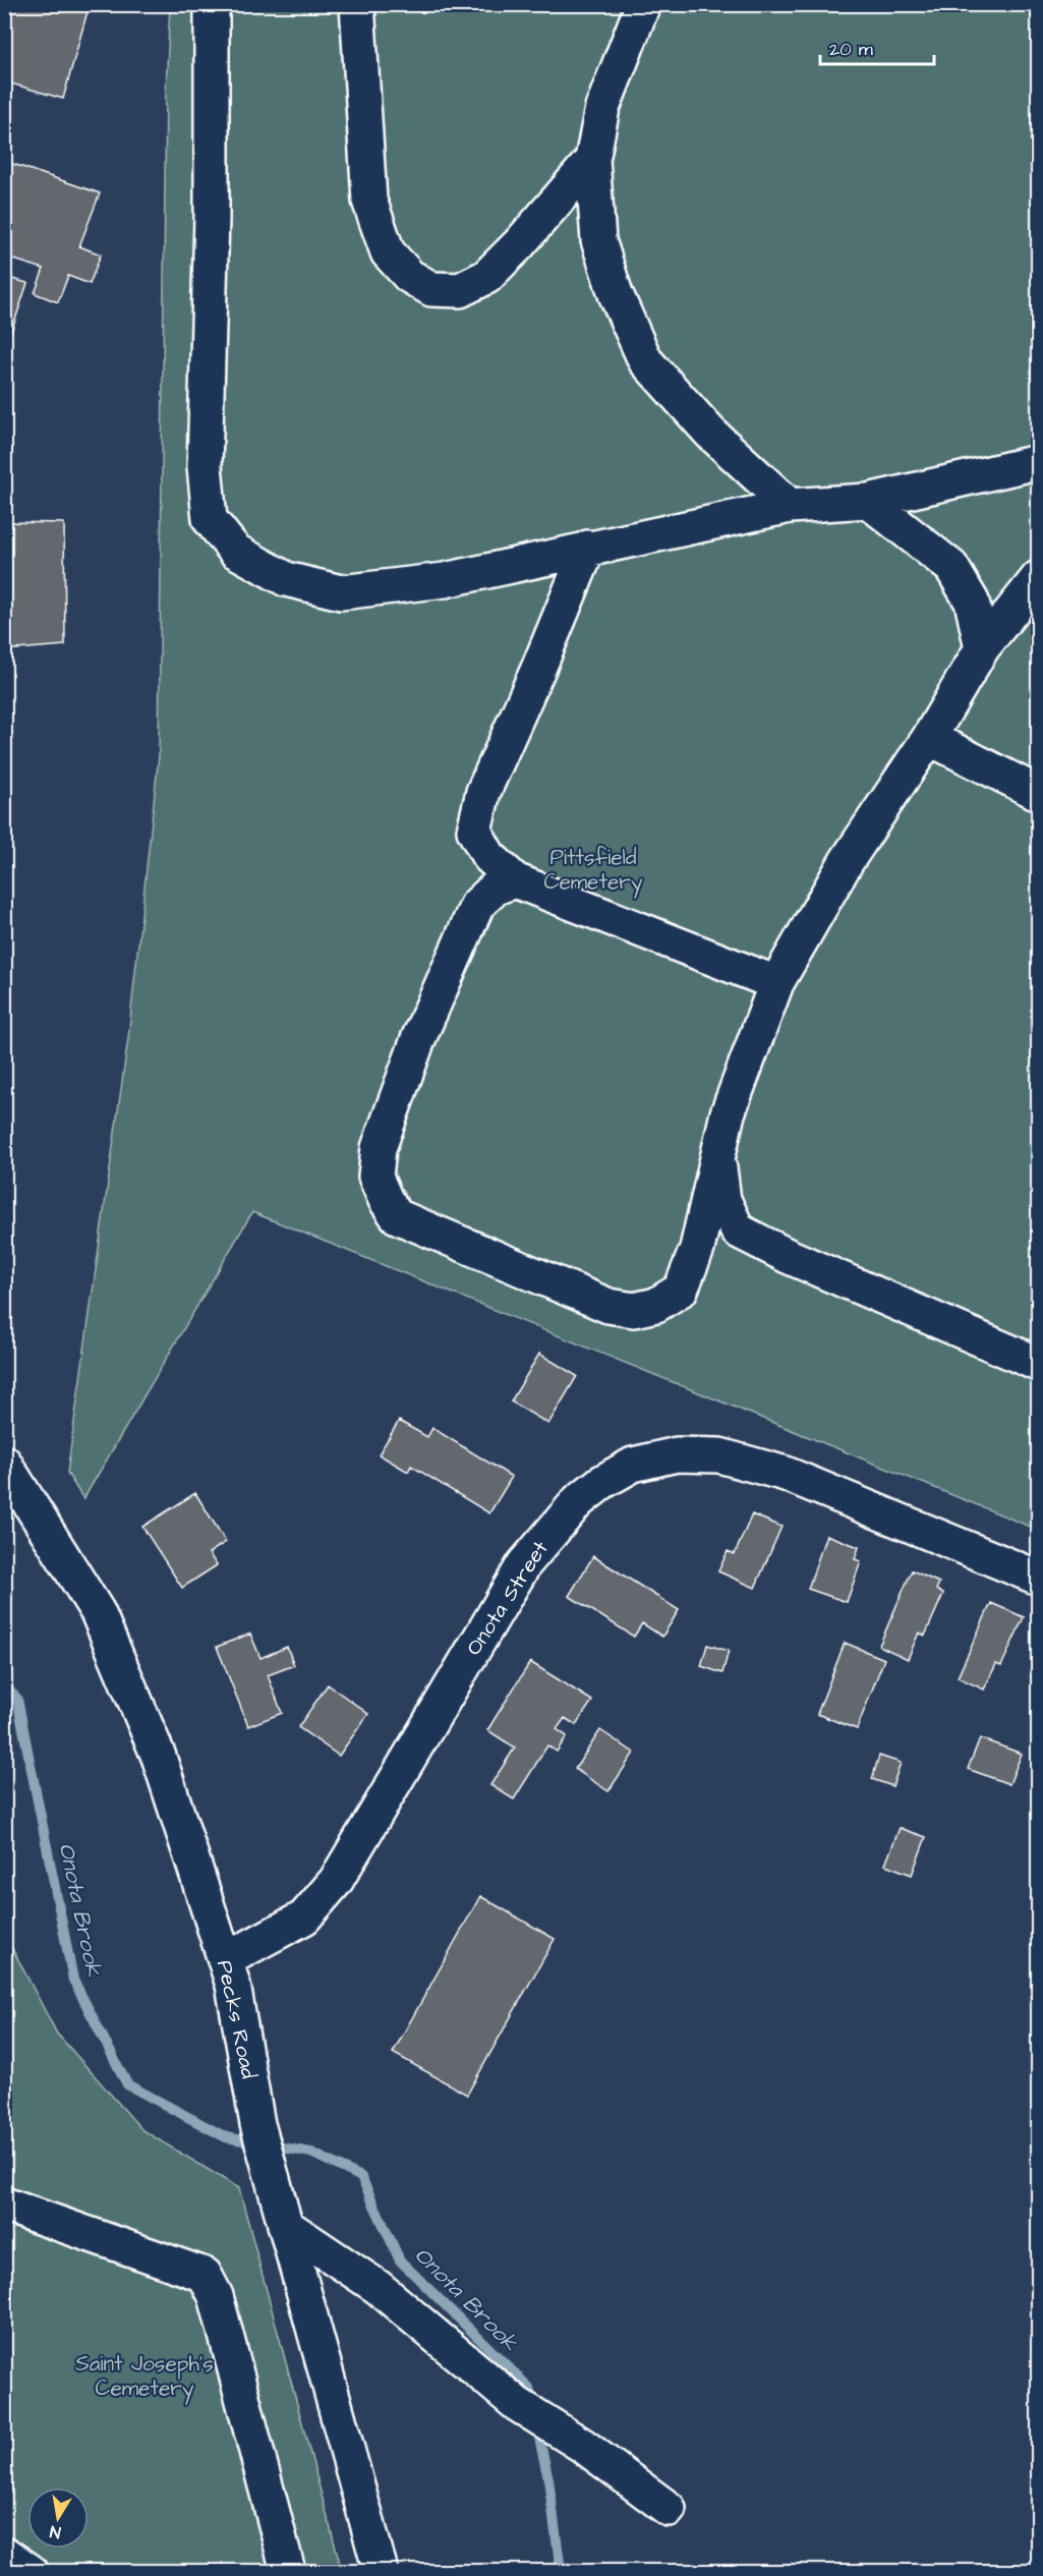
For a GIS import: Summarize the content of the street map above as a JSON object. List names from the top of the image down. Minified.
{"streets":{"street":["Onota Street","Pecks Road"]},"crossings":[["Onota Street","Pecks Road"]],"water":["Onota Brook"],"parks":["Pittsfield Cemetery","Saint Joseph's Cemetery"],"scale_bar":"20 m","north":"bottom"}
